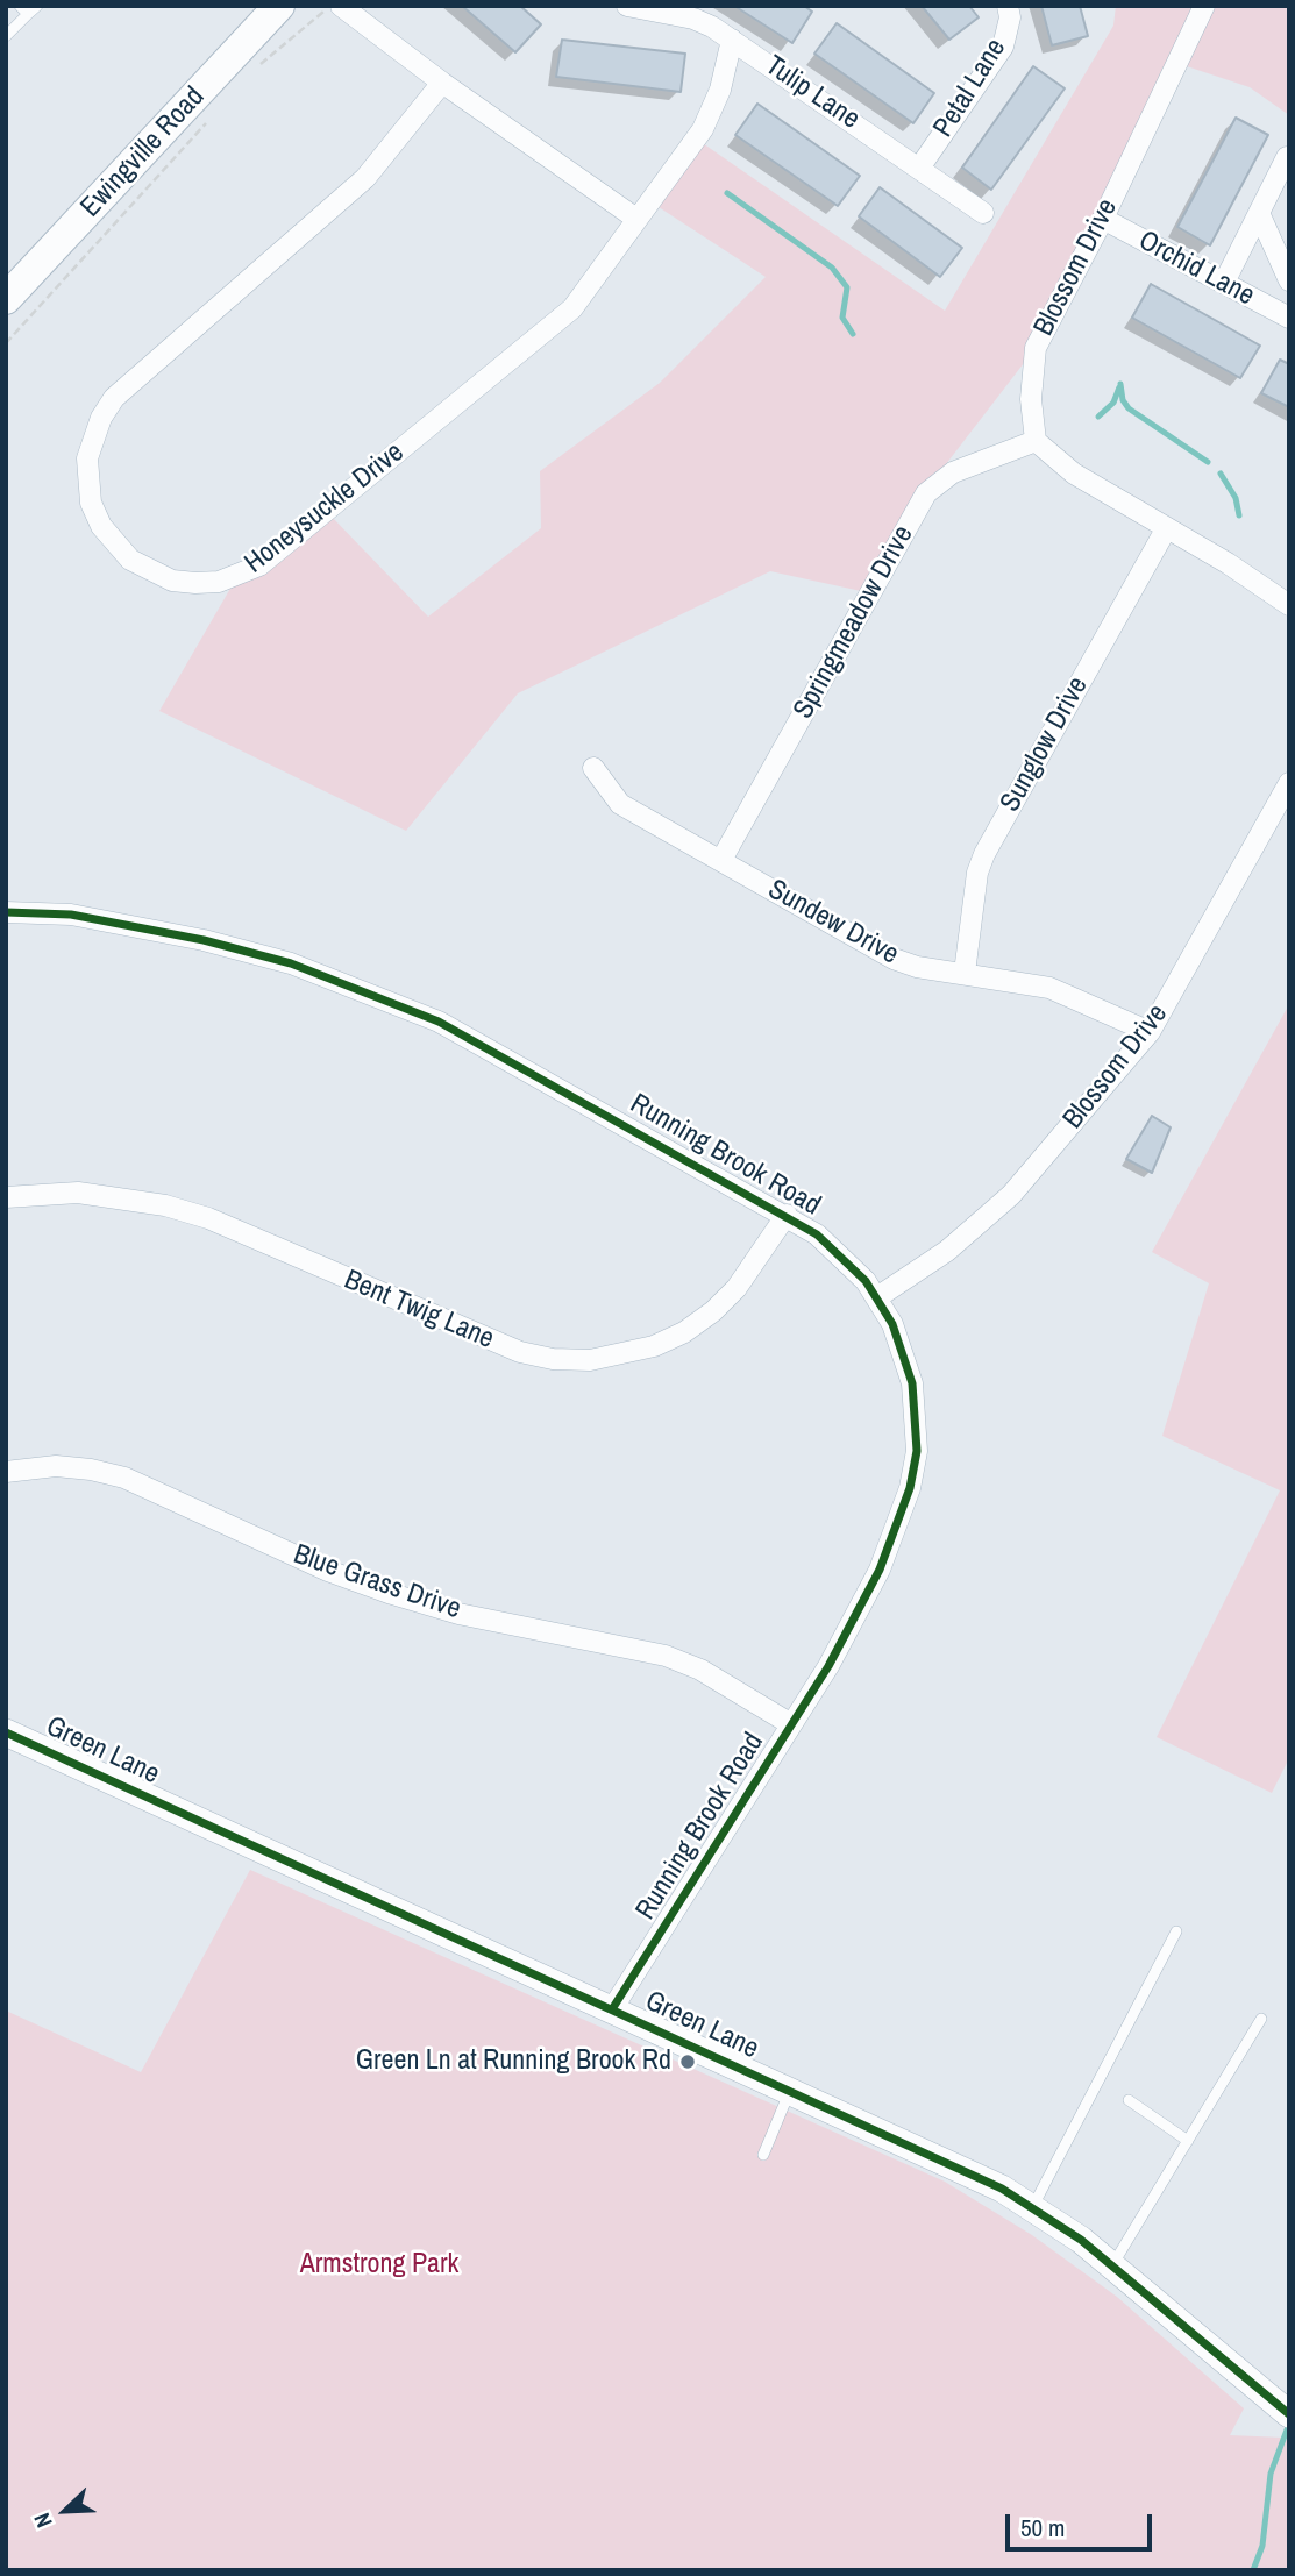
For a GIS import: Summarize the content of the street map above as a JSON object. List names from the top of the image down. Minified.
{"streets":{"main road":["Ewingville Road"],"street":["Petal Lane","Tulip Lane","Blossom Drive","Orchid Lane","Honeysuckle Drive","Springmeadow Drive","Sunglow Drive","Sundew Drive","Running Brook Road","Bent Twig Lane","Blue Grass Drive","Green Lane"]},"crossings":[["Petal Lane","Tulip Lane"],["Tulip Lane","Honeysuckle Drive"],["Blossom Drive","Orchid Lane"],["Blossom Drive","Springmeadow Drive"],["Blossom Drive","Sundew Drive"],["Blossom Drive","Running Brook Road"],["Springmeadow Drive","Sundew Drive"],["Sunglow Drive","Sundew Drive"],["Running Brook Road","Bent Twig Lane"],["Running Brook Road","Blue Grass Drive"],["Running Brook Road","Green Lane"]],"parks":["Armstrong Park"],"places":["Green Ln at Running Brook Rd"],"scale_bar":"50 m","north":"bottom left"}
